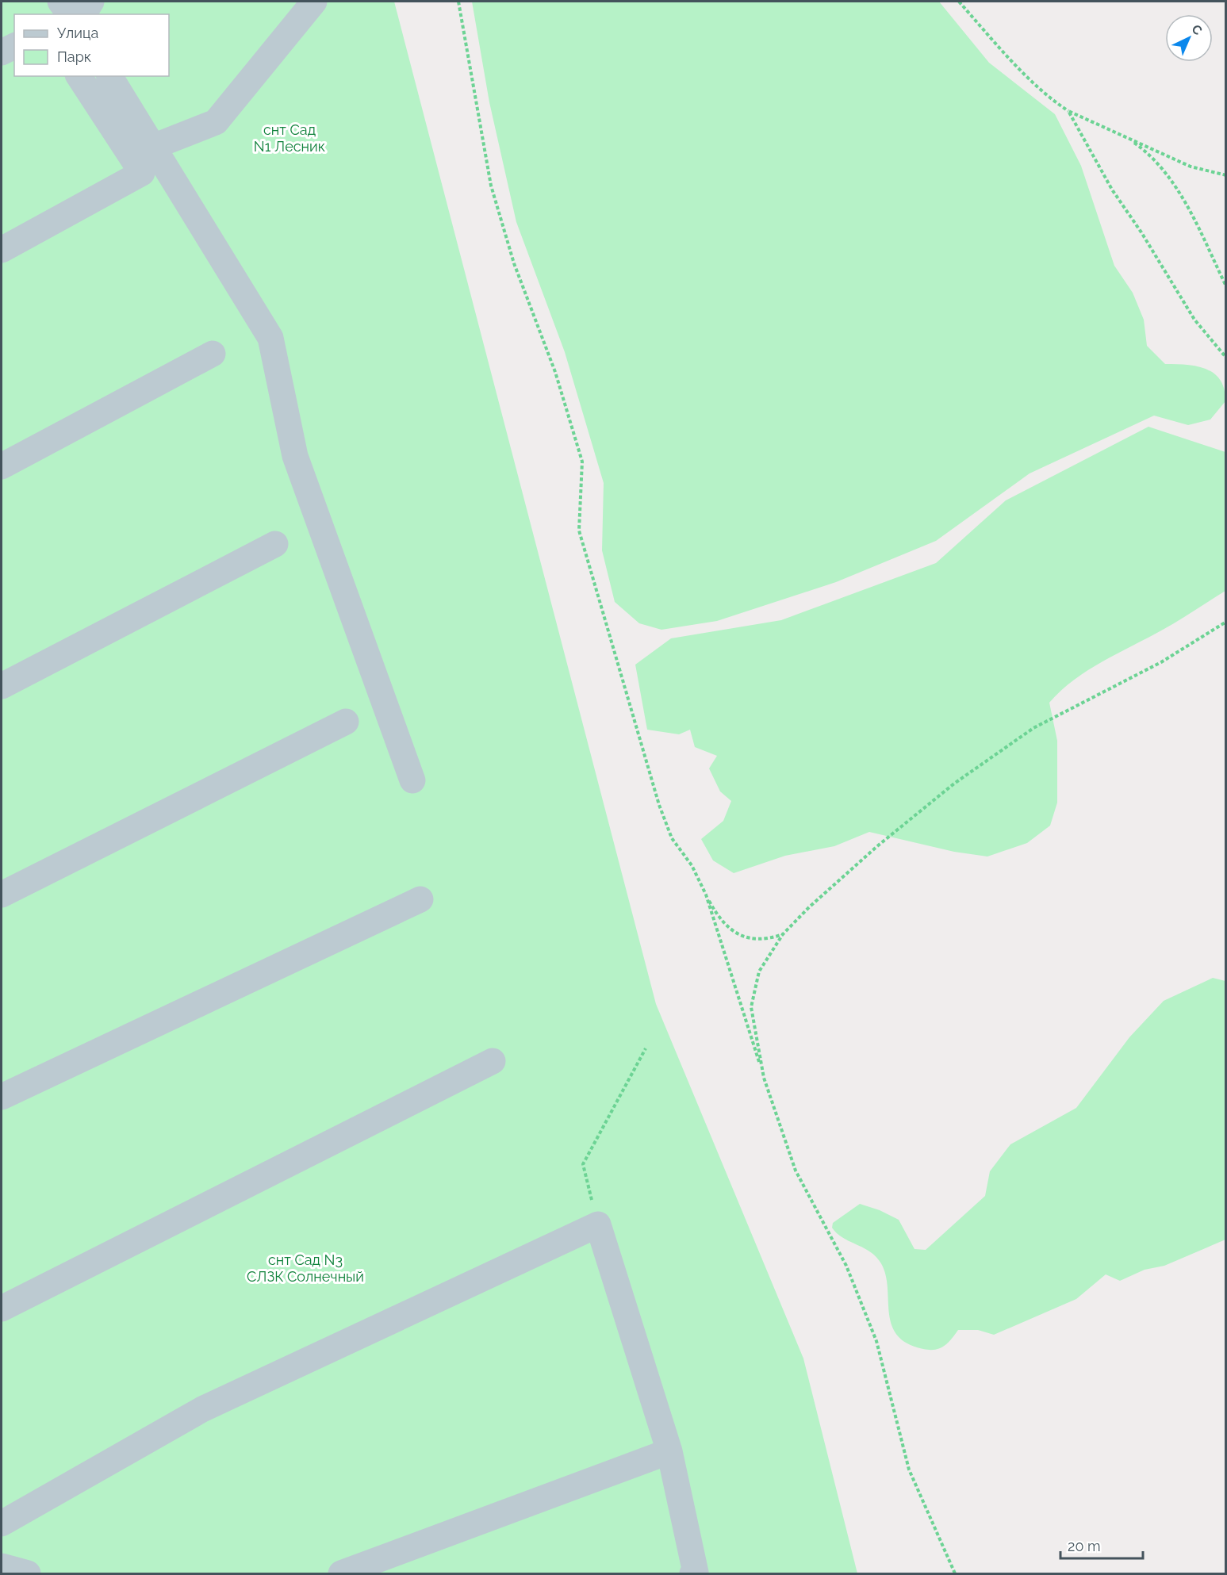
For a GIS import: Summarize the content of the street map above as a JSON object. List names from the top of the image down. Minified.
{"parks":["снт Сад N1 Лесник","снт Сад N3 СЛЗК Солнечный"],"legend":["Улица","Парк"],"scale_bar":"20 m","north":"top right"}
